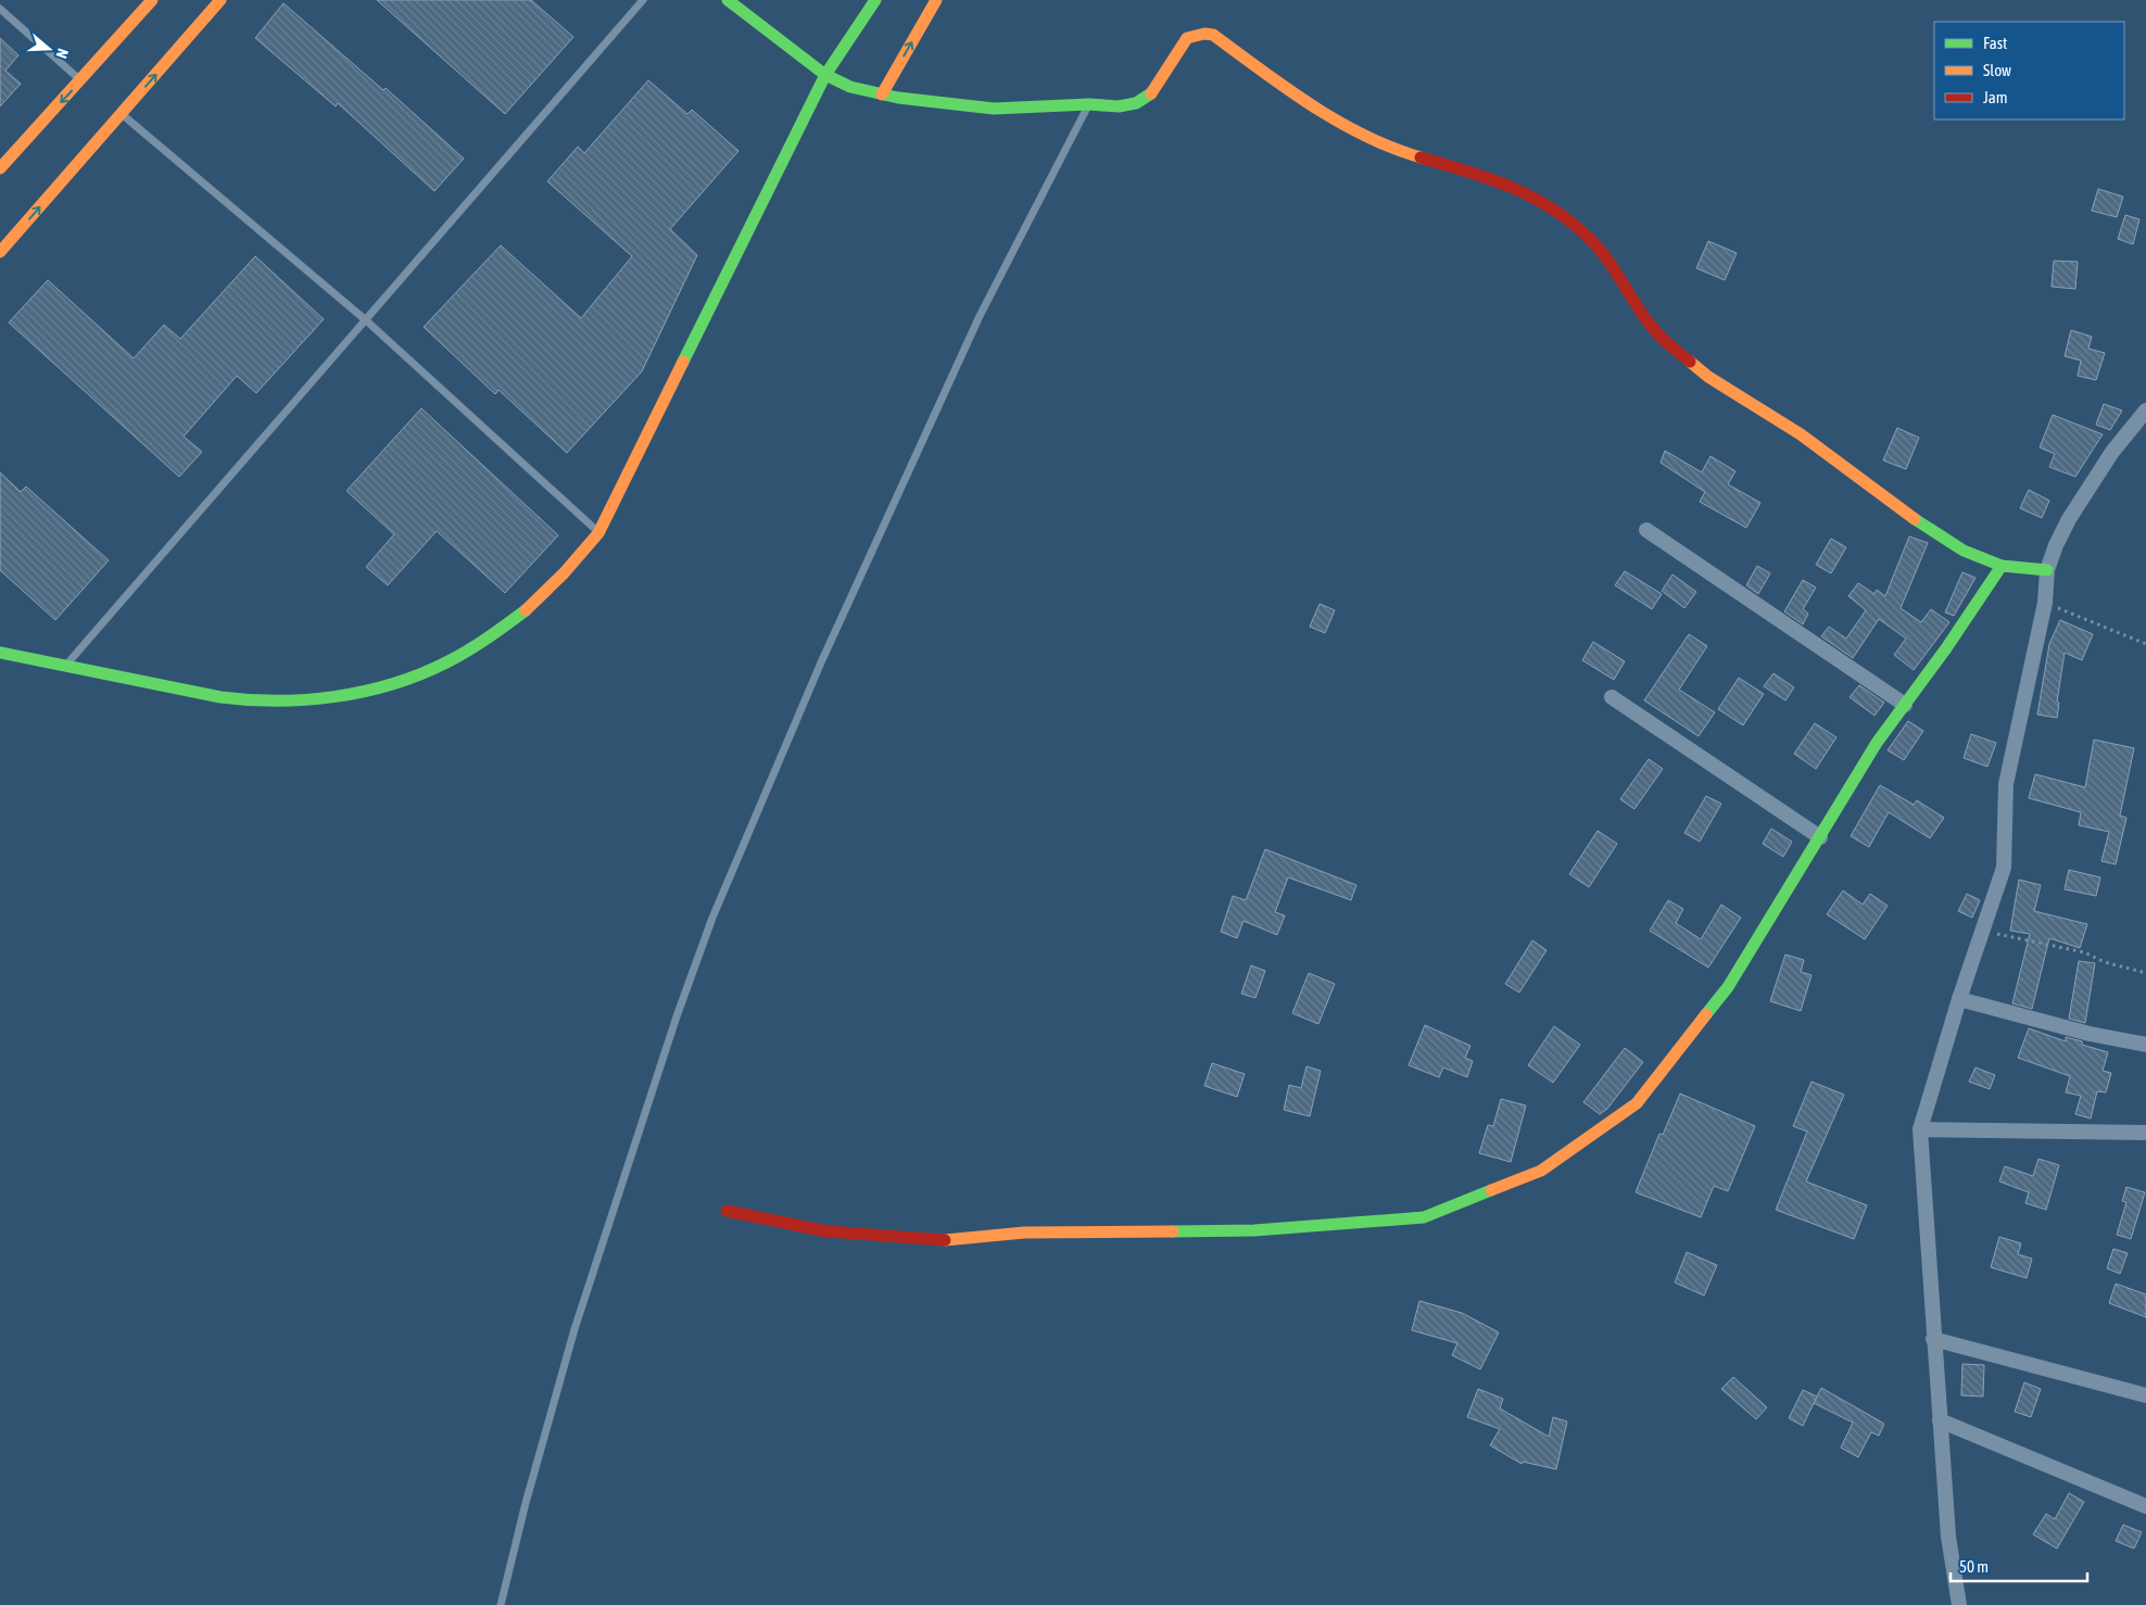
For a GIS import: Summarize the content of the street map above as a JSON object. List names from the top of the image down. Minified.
{"legend":["Fast","Slow","Jam"],"scale_bar":"50 m","north":"right"}
